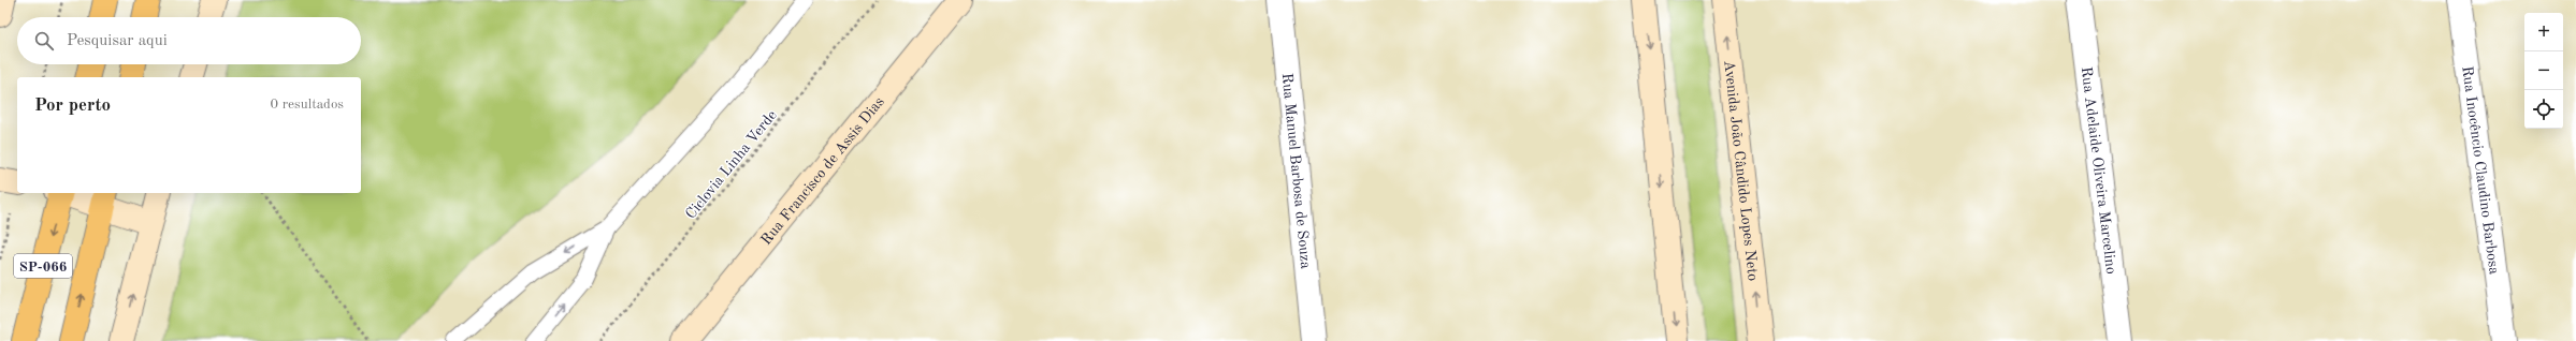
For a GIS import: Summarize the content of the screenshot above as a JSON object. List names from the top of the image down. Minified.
{"streets":{"main road":["SP-066"],"street":["Rua Francisco de Assis Dias","Rua Manuel Barbosa de Souza","Avenida João Cândido Lopes Neto","Rua Adelaide Oliveira Marcelino","Rua Inocêncio Claudino Barbosa"],"path":["Ciclovia Linha Verde"]},"page":{"map_buttons":["+","−"],"search":"Pesquisar aqui","heading":["Por perto","0 resultados"]}}
